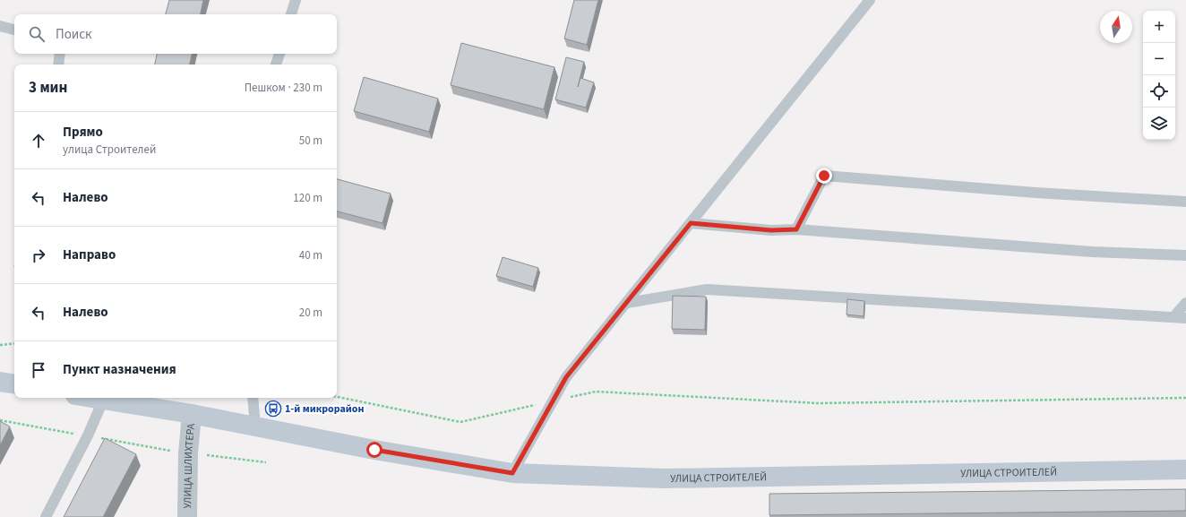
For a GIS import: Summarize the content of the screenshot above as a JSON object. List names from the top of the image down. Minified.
{"streets":{"street":["УЛИЦА ШЛИХТЕРА","УЛИЦА СТРОИТЕЛЕЙ"]},"crossings":[["УЛИЦА ШЛИХТЕРА","УЛИЦА СТРОИТЕЛЕЙ"]],"places":{"bus stop":["1-й микрорайон"]},"north":"top","page":{"map_buttons":["+","−"],"search":"Поиск","heading":["3 мин","Пешком · 230 m"],"list":[["Прямо","улица Строителей","50 m"],["Налево","120 m"],["Направо","40 m"],["Налево","20 m"],"Пункт назначения"]}}
